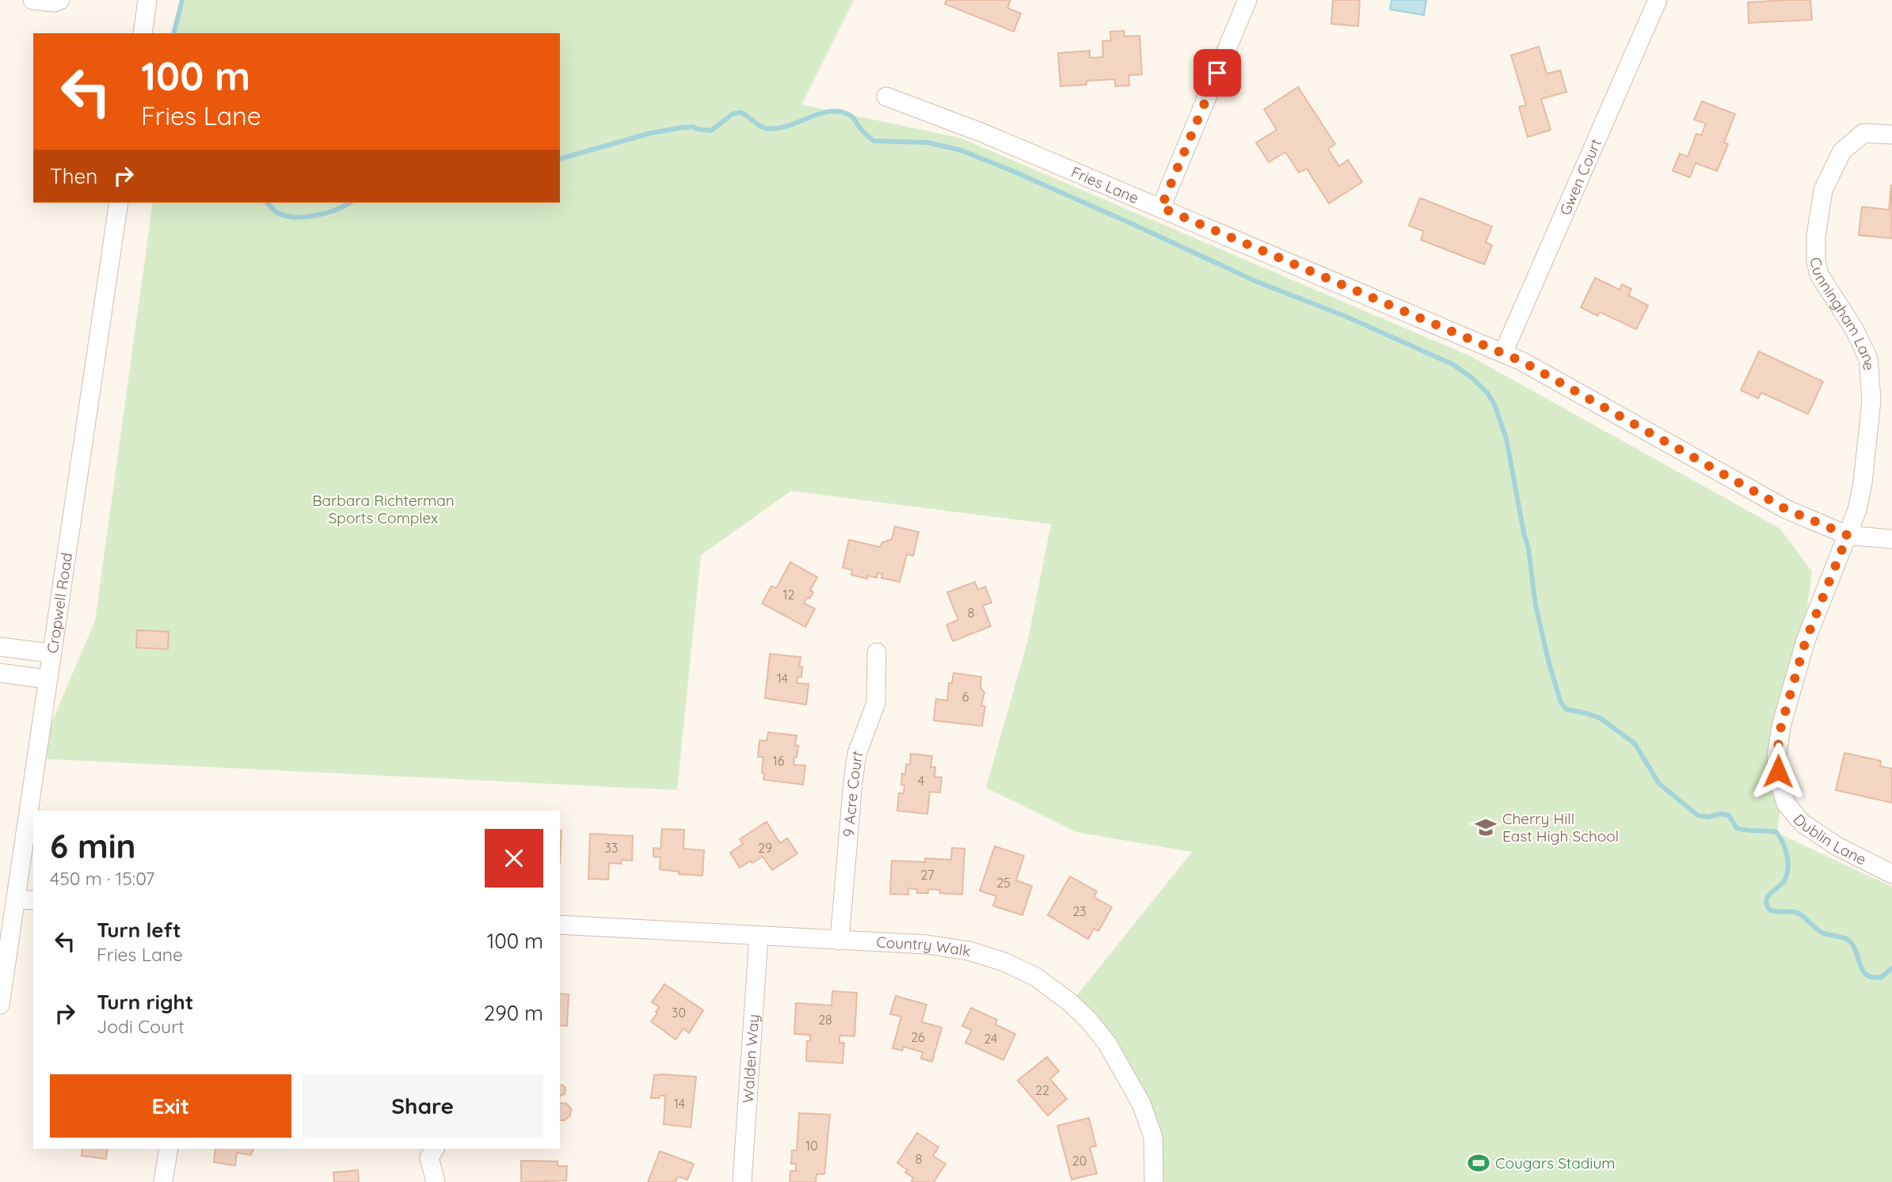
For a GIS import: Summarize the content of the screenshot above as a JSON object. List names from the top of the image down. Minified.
{"streets":{"street":["Gwen Court","Fries Lane","Cunningham Lane","Cropwell Road","9 Acre Court","Dublin Lane","Country Walk","Walden Way"]},"crossings":[["Gwen Court","Fries Lane"],["Fries Lane","Cunningham Lane"],["Fries Lane","Dublin Lane"],["Cunningham Lane","Dublin Lane"],["9 Acre Court","Country Walk"],["Country Walk","Walden Way"]],"parks":["Barbara Richterman Sports Complex"],"places":{"school or university":["Cherry Hill East High School"],"sports":["Cougars Stadium"]},"house_numbers":["12","8","14","6","16","4","33","29","27","25","23","30","28","26","24","22","14","10","8","20"],"page":{"turn":["100 m","Fries Lane"],"then":"Then","heading":["6 min","450 m · 15:07"],"list":[{"name":"Turn left","note":"Fries Lane","value":"100 m"},{"name":"Turn right","note":"Jodi Court","value":"290 m"}],"buttons":["Exit","Share"]}}
